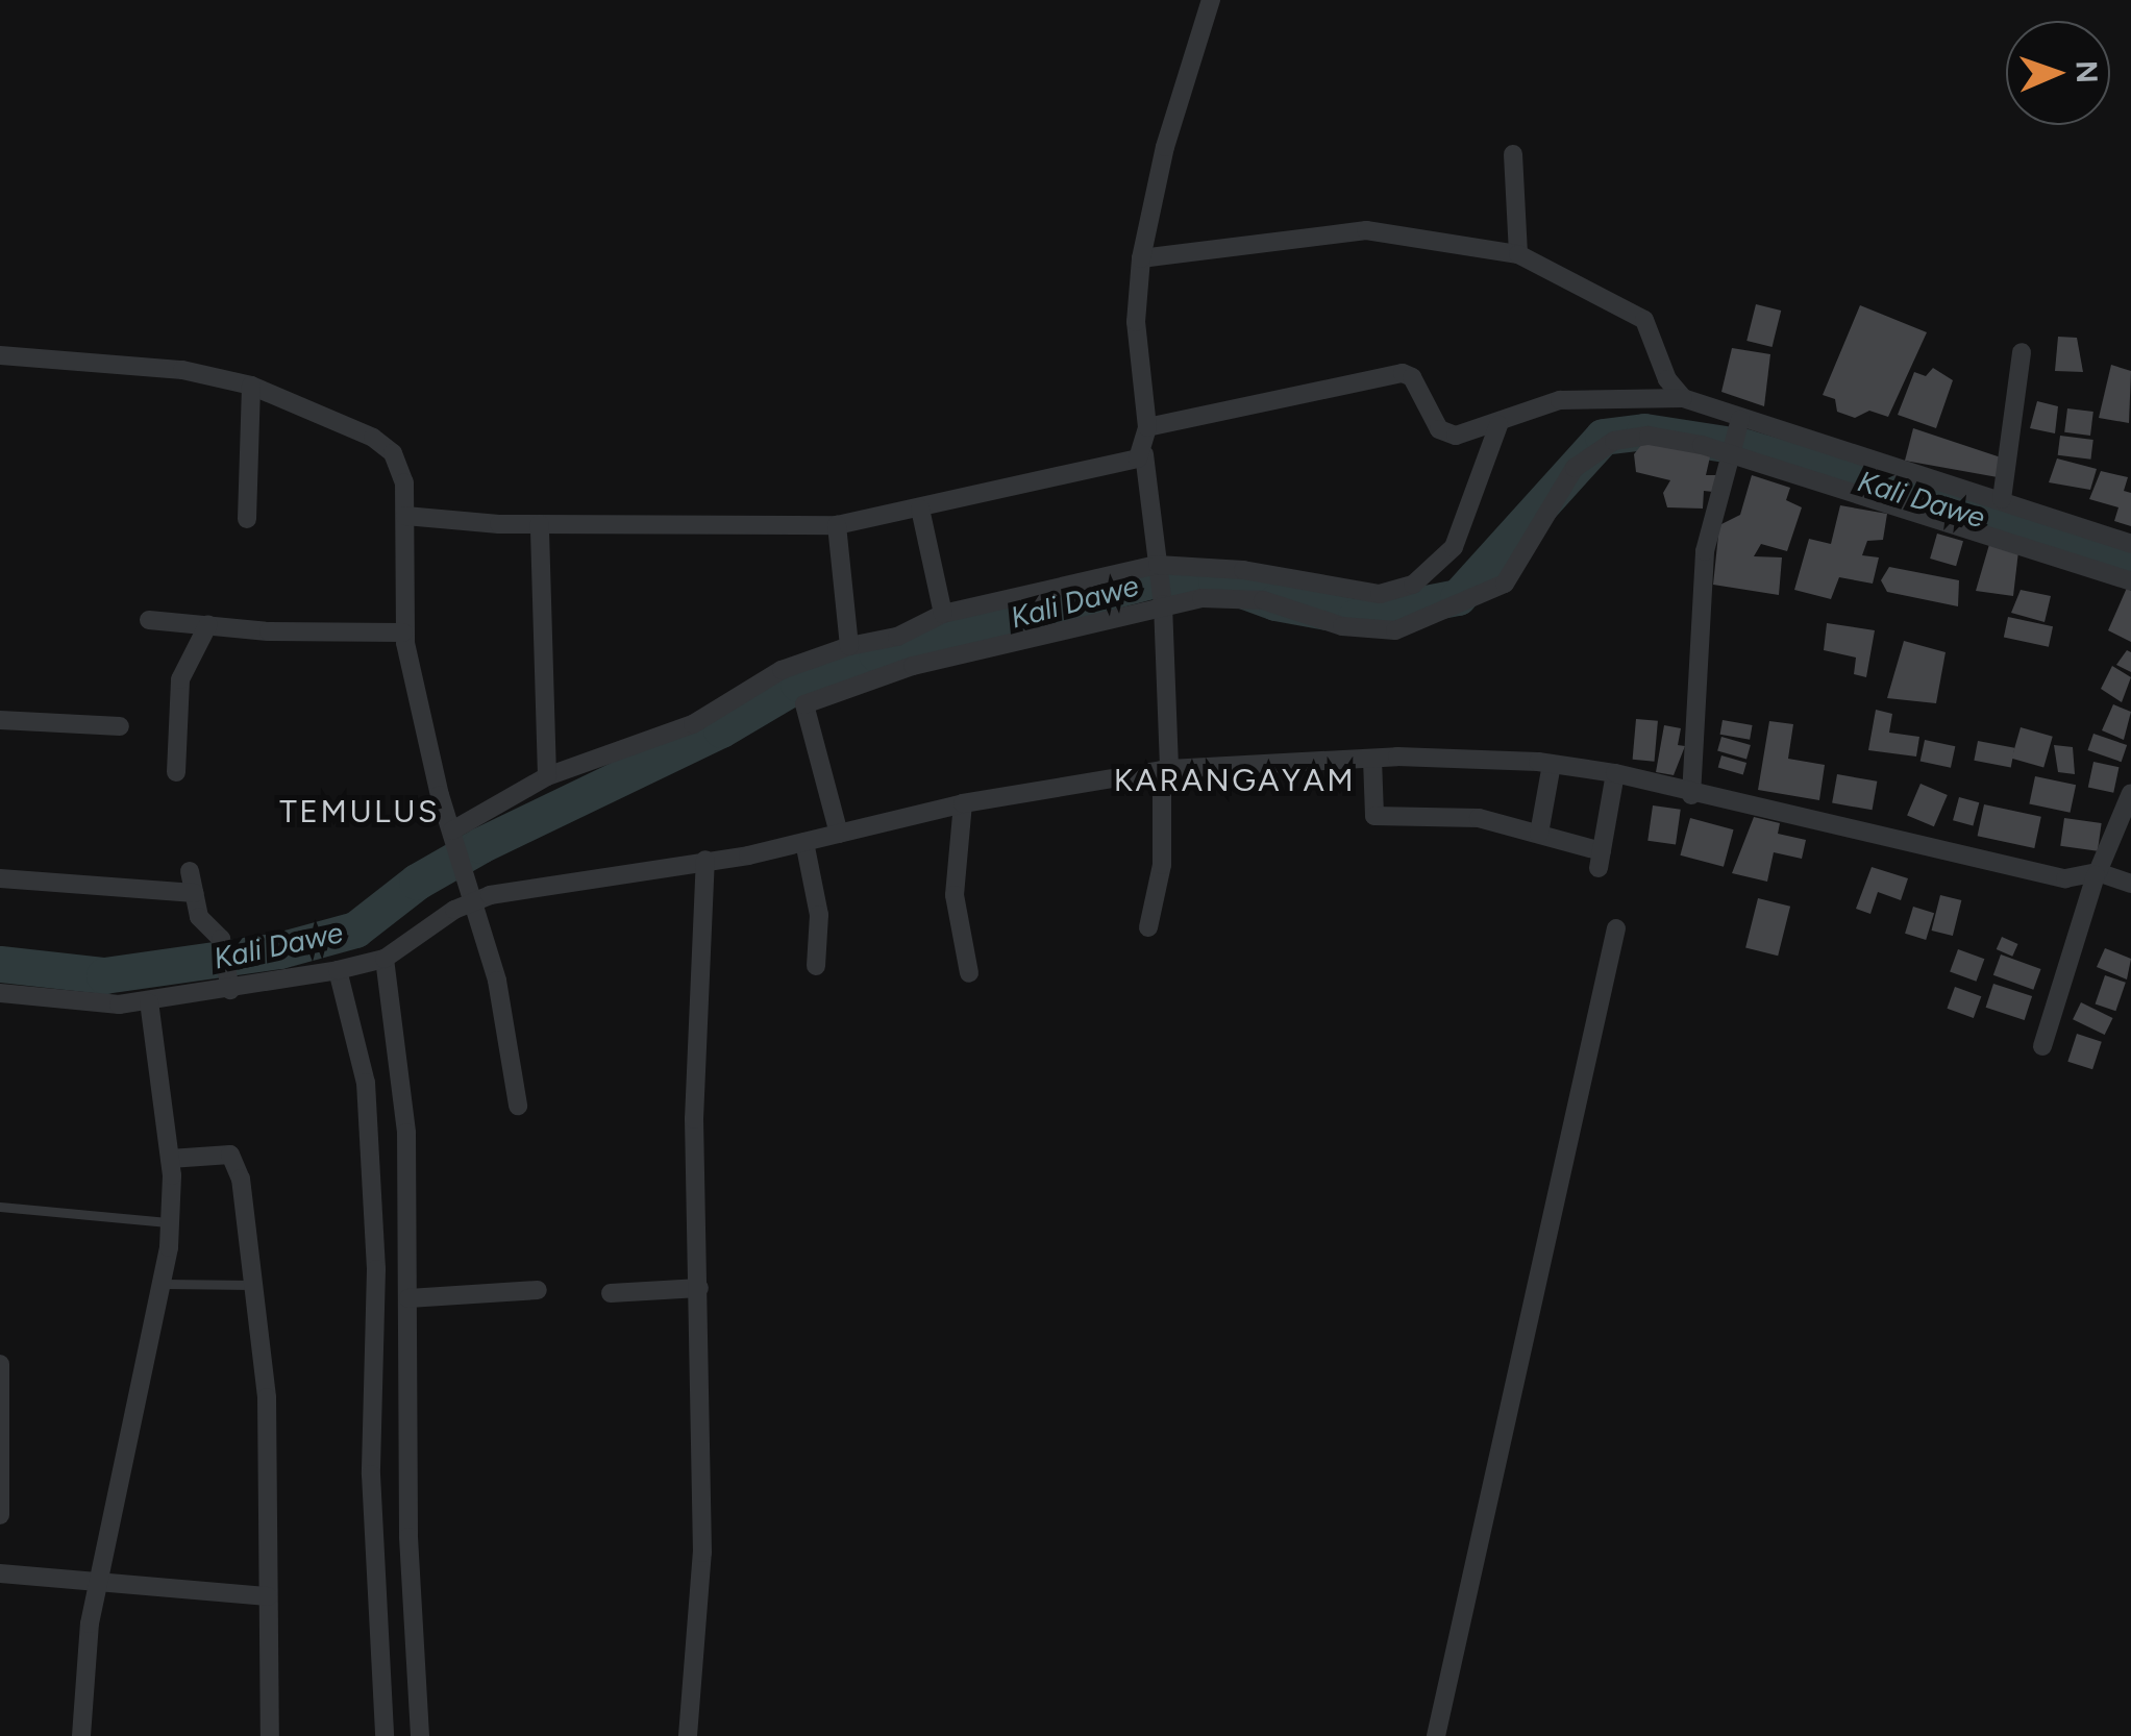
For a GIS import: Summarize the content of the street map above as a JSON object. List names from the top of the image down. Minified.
{"districts":["KARANGAYAM","TEMULUS"],"water":["Kali Dawe"],"north":"right"}
